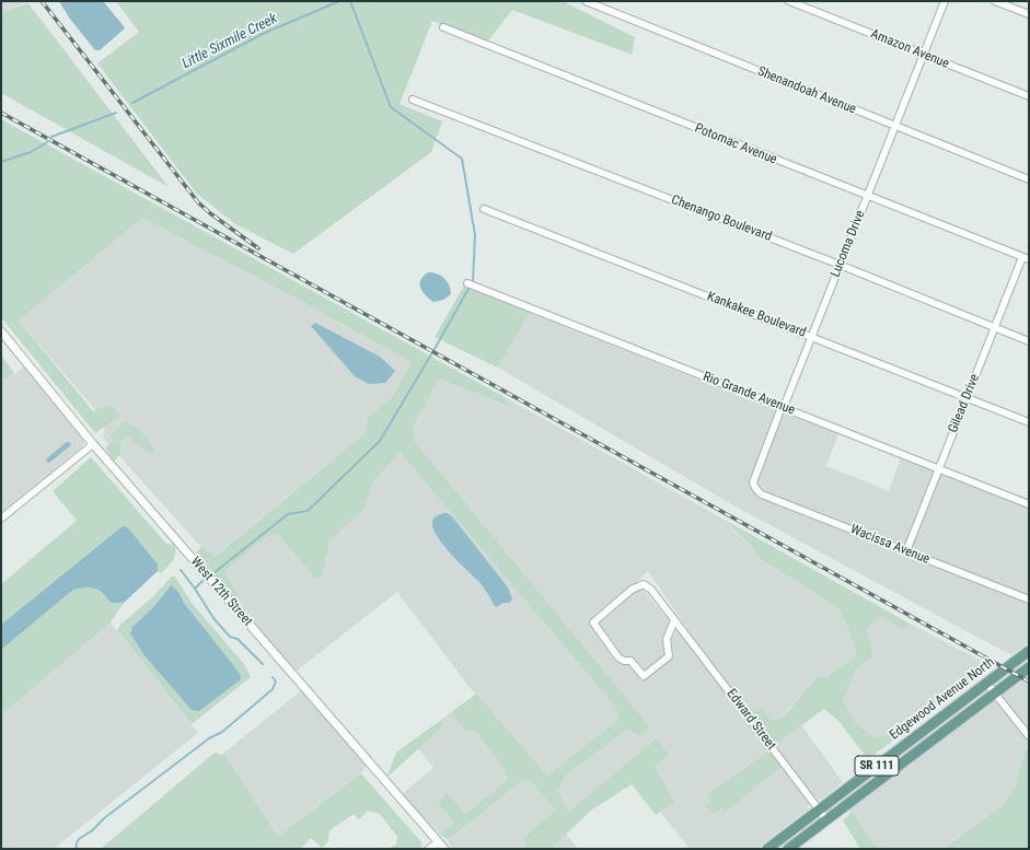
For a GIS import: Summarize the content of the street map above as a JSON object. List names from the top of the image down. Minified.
{"streets":{"main road":["Edgewood Avenue North","SR 111"],"street":["Amazon Avenue","Shenandoah Avenue","Potomac Avenue","Chenango Boulevard","Lucoma Drive","Kankakee Boulevard","Rio Grande Avenue","Gilead Drive","Wacissa Avenue","West 12th Street","Edward Street"]},"crossings":[["Amazon Avenue","Lucoma Drive"],["Shenandoah Avenue","Lucoma Drive"],["Potomac Avenue","Lucoma Drive"],["Potomac Avenue","Gilead Drive"],["Chenango Boulevard","Lucoma Drive"],["Chenango Boulevard","Gilead Drive"],["Lucoma Drive","Kankakee Boulevard"],["Lucoma Drive","Rio Grande Avenue"],["Lucoma Drive","Wacissa Avenue"],["Kankakee Boulevard","Gilead Drive"],["Rio Grande Avenue","Gilead Drive"],["Gilead Drive","Wacissa Avenue"],["Edgewood Avenue North","Edward Street"]],"water":["Little Sixmile Creek"]}
